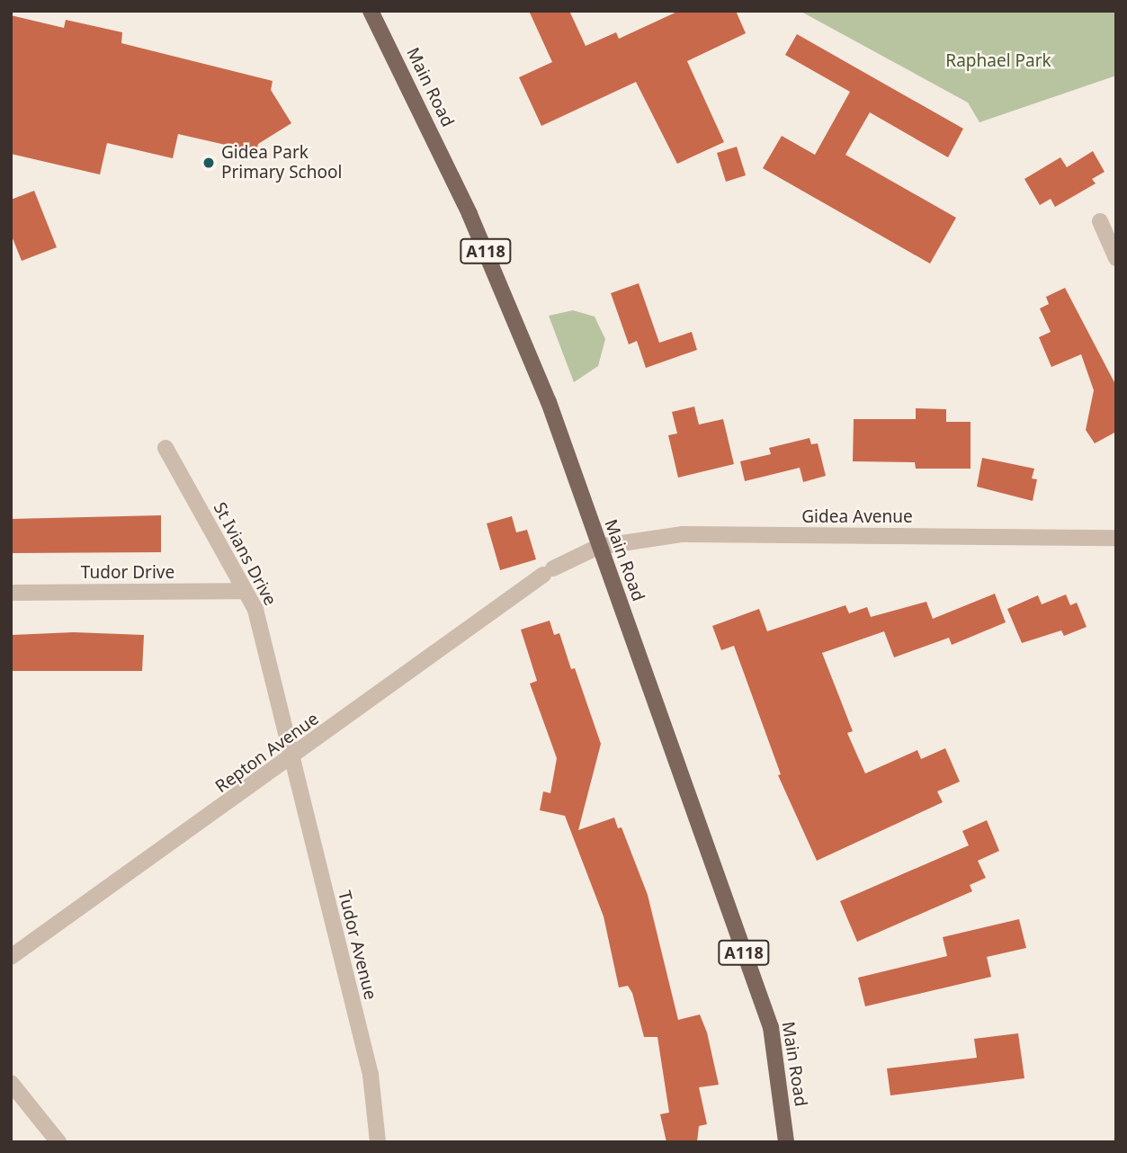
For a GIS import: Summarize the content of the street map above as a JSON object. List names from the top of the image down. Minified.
{"streets":{"main road":["Main Road","A118"],"street":["Gidea Avenue","St Ivians Drive","Tudor Drive","Repton Avenue","Tudor Avenue"]},"crossings":[["Main Road","Gidea Avenue"],["Main Road","Repton Avenue"],["Gidea Avenue","Repton Avenue"],["St Ivians Drive","Tudor Drive"],["St Ivians Drive","Repton Avenue"],["St Ivians Drive","Tudor Avenue"],["Repton Avenue","Tudor Avenue"]],"parks":["Raphael Park"],"places":["Gidea Park Primary School"]}
